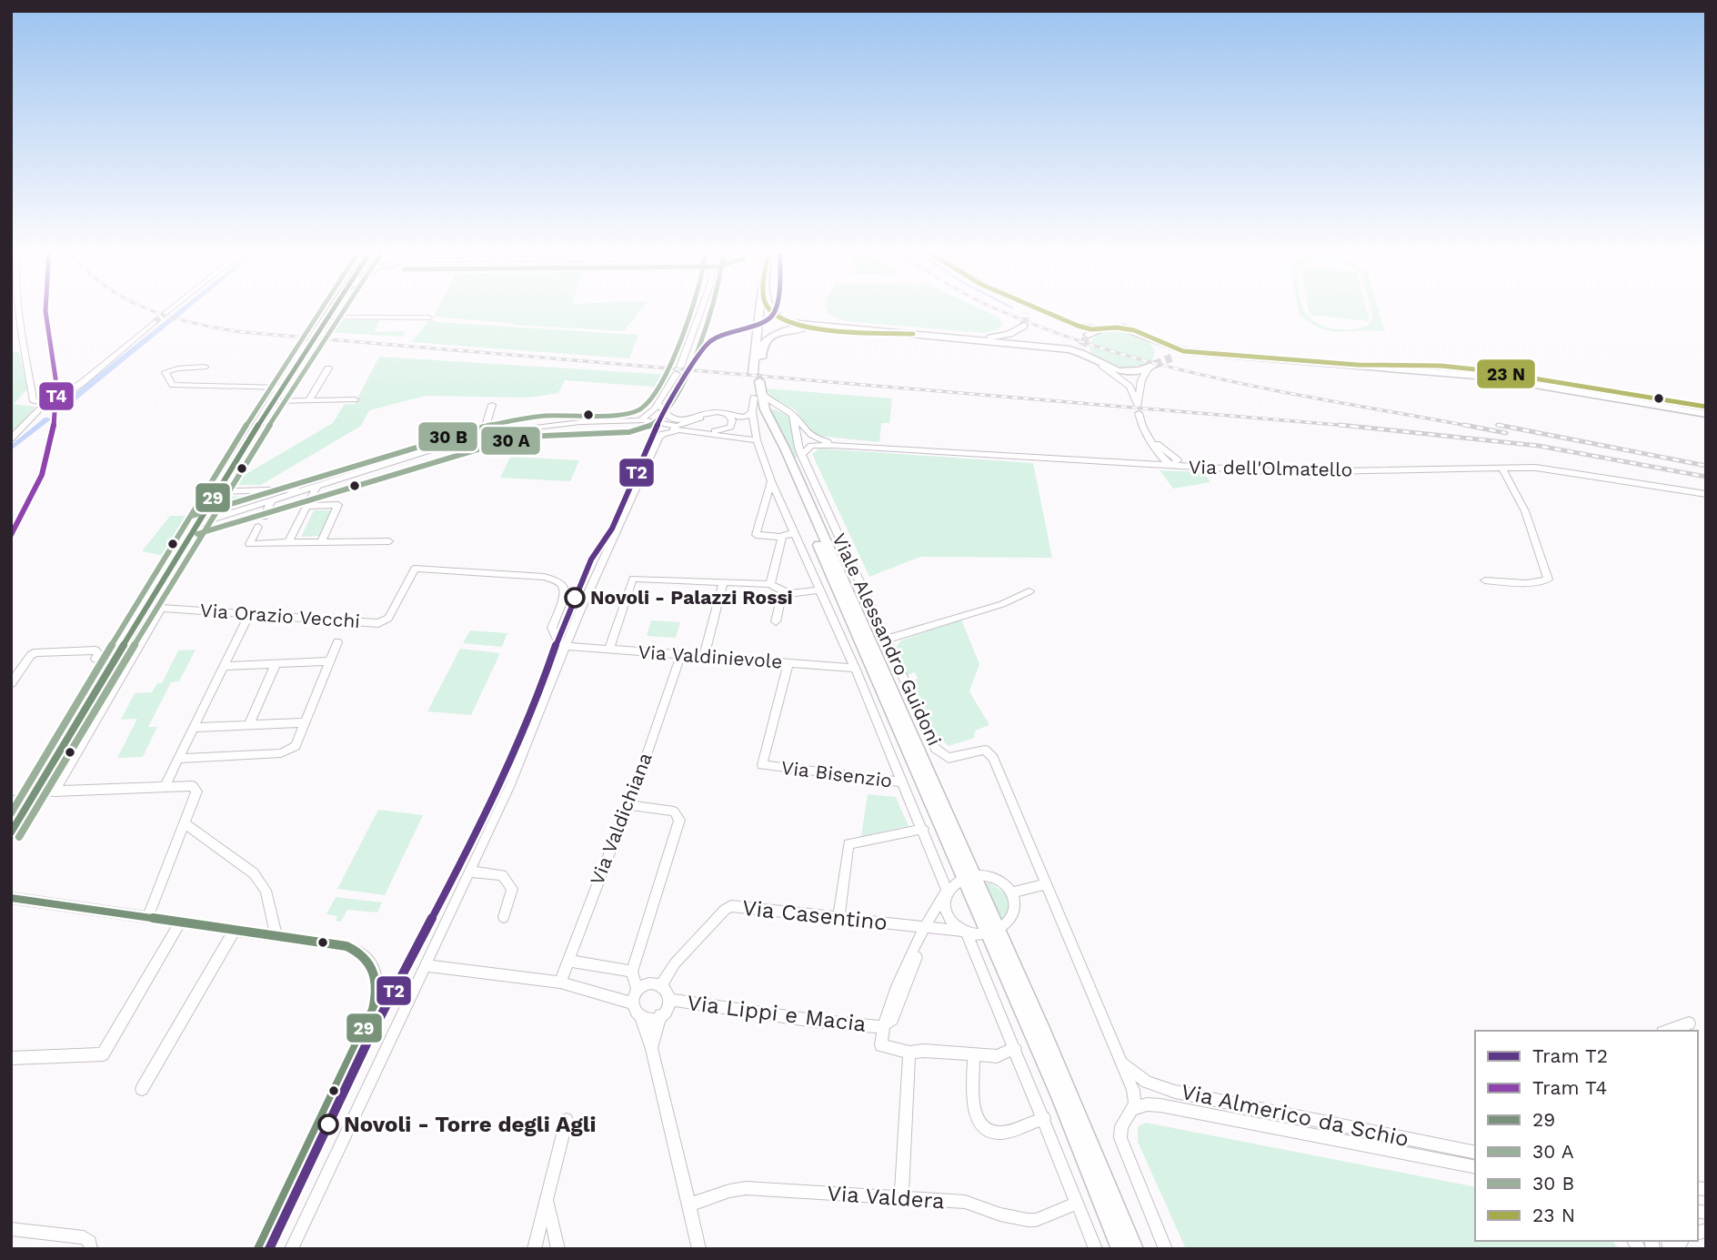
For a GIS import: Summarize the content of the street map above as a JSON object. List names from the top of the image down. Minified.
{"streets":{"main road":["Viale Alessandro Guidoni"],"street":["Via dell'Olmatello","Via Orazio Vecchi","Via Valdinievole","Via Bisenzio","Via Valdichiana","Via Casentino","Via Lippi e Macia","Via Almerico da Schio","Via Valdera"]},"crossings":[["Via dell'Olmatello","Viale Alessandro Guidoni"],["Via Orazio Vecchi","Via Valdinievole"],["Viale Alessandro Guidoni","Via Valdinievole"],["Viale Alessandro Guidoni","Via Bisenzio"],["Viale Alessandro Guidoni","Via Casentino"],["Viale Alessandro Guidoni","Via Lippi e Macia"],["Viale Alessandro Guidoni","Via Almerico da Schio"],["Viale Alessandro Guidoni","Via Valdera"],["Via Valdinievole","Via Bisenzio"],["Via Valdinievole","Via Valdichiana"],["Via Casentino","Via Lippi e Macia"]],"places":["Novoli - Palazzi Rossi","Novoli - Torre degli Agli"],"lines":["tram line T2","tram line T4","transit line 29"],"legend":["Tram T2","Tram T4","29","30 A","30 B","23 N"]}
